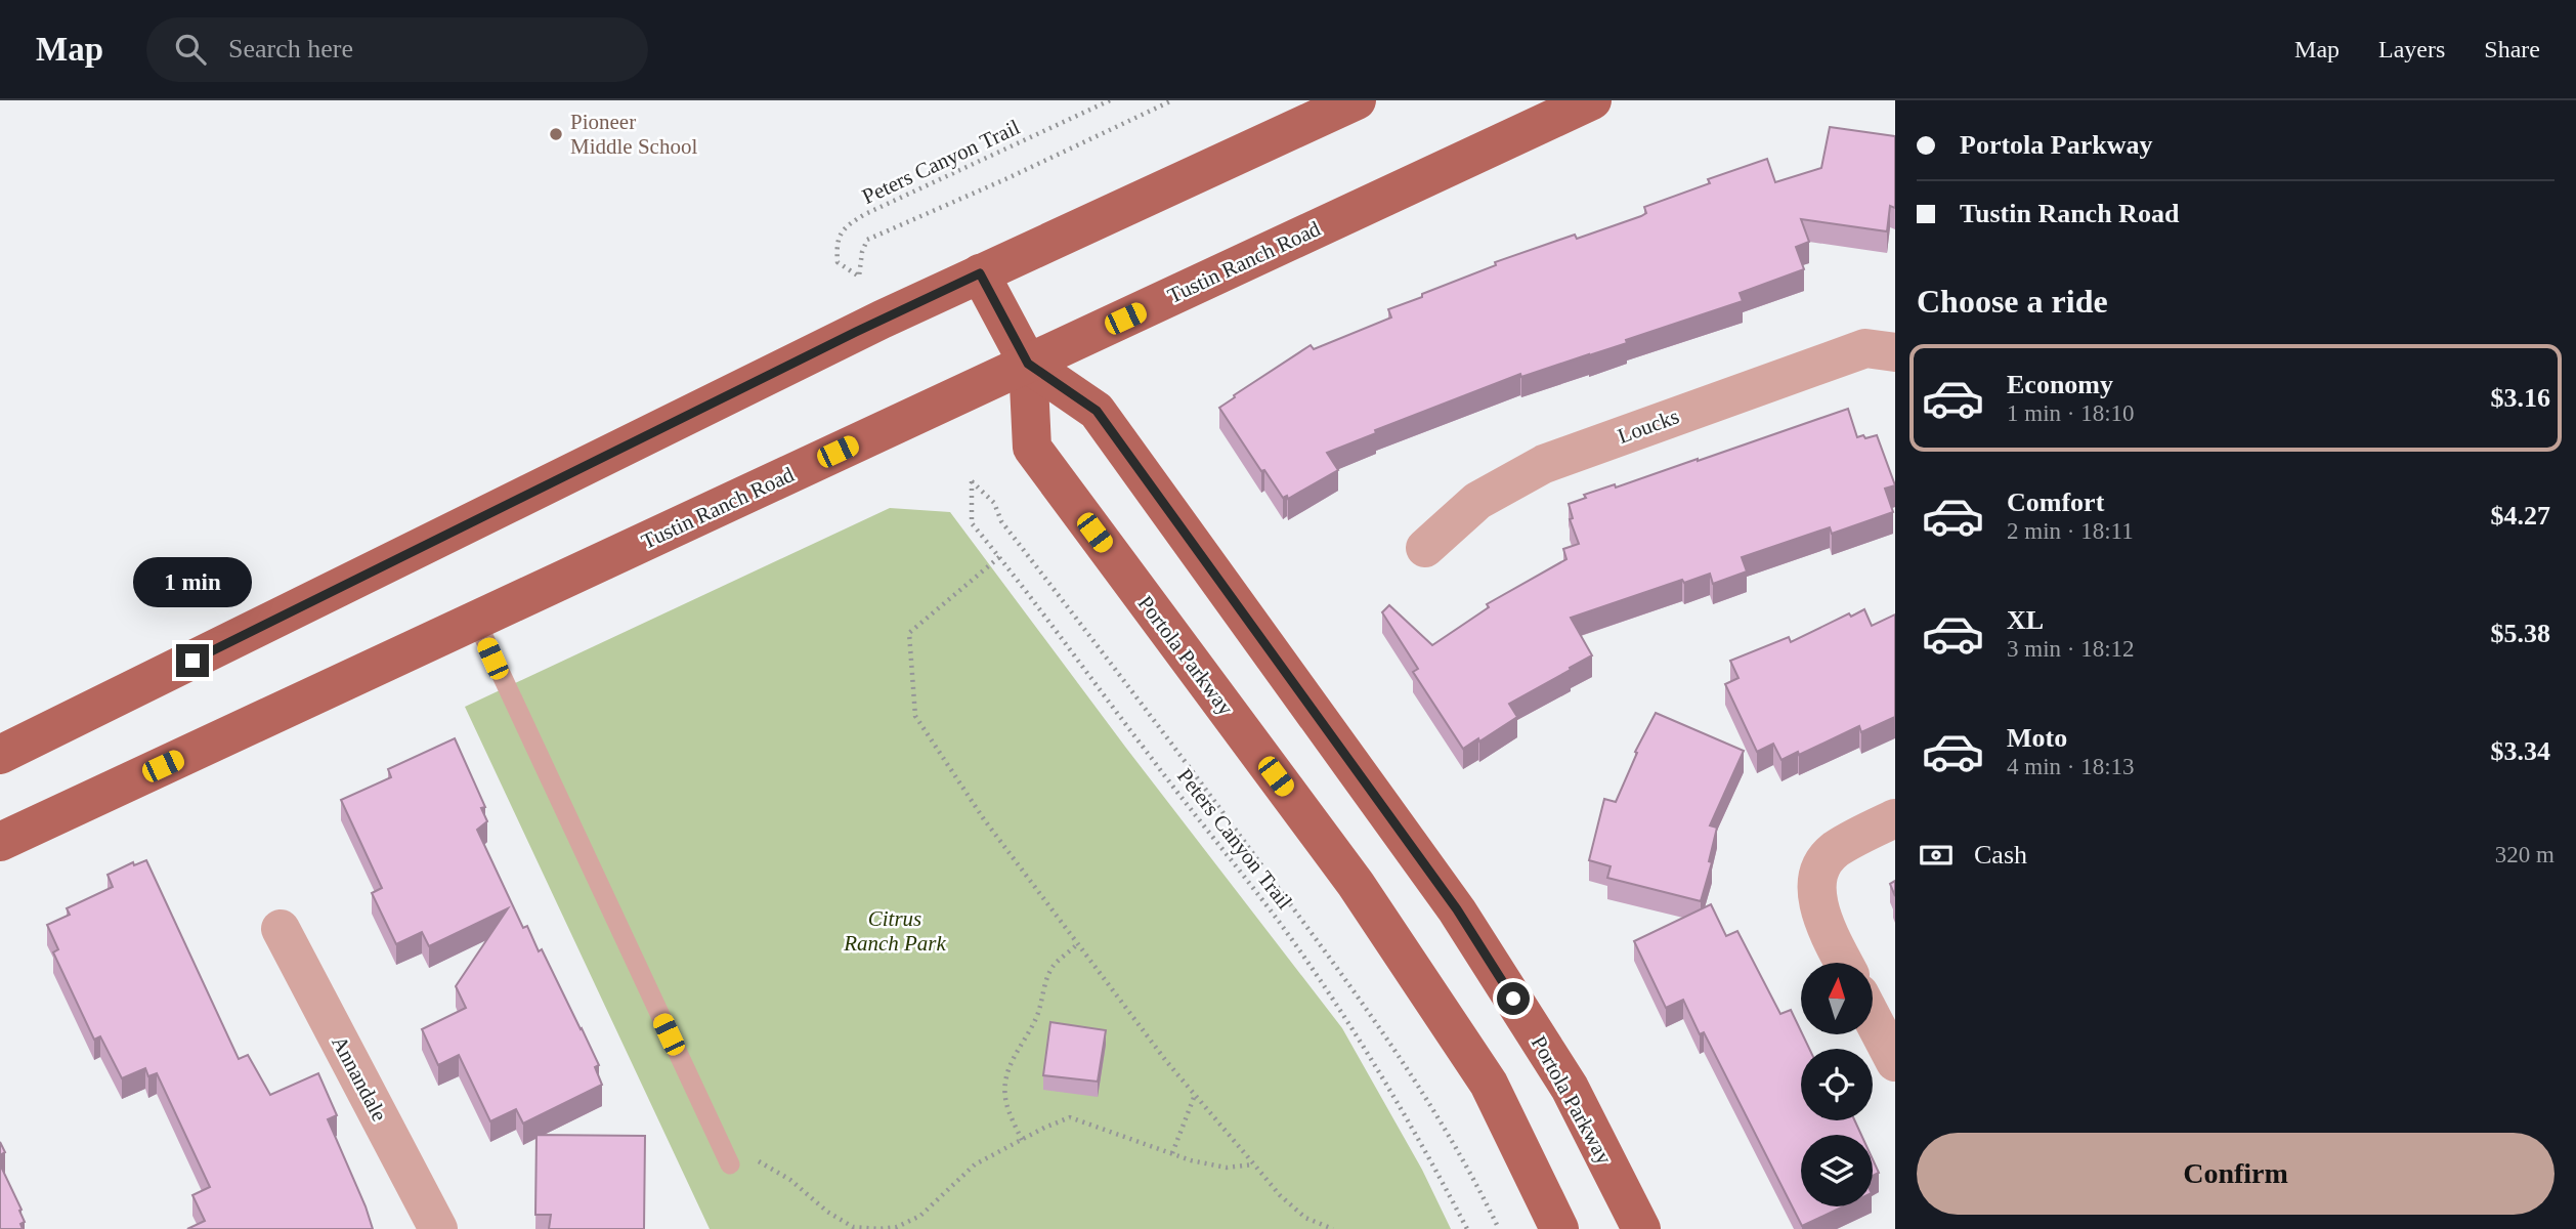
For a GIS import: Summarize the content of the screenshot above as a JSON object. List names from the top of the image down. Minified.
{"streets":{"main road":["Tustin Ranch Road","Portola Parkway"],"street":["Loucks","Annandale"],"path":["Peters Canyon Trail"]},"crossings":[["Tustin Ranch Road","Portola Parkway"]],"parks":["Citrus Ranch Park"],"places":["Pioneer Middle School"],"north":"top","page":{"header":"Map","search":"Search here","nav":["Map","Layers","Share"],"banner":["Portola Parkway","Tustin Ranch Road"],"heading":"Choose a ride","list":[{"name":"Economy","note":"1 min · 18:10","value":"$3.16"},{"name":"Comfort","note":"2 min · 18:11","value":"$4.27"},{"name":"XL","note":"3 min · 18:12","value":"$5.38"},{"name":"Moto","note":"4 min · 18:13","value":"$3.34"}],"bubble":"1 min","pay":["Cash","320 m"],"buttons":"Confirm"}}
